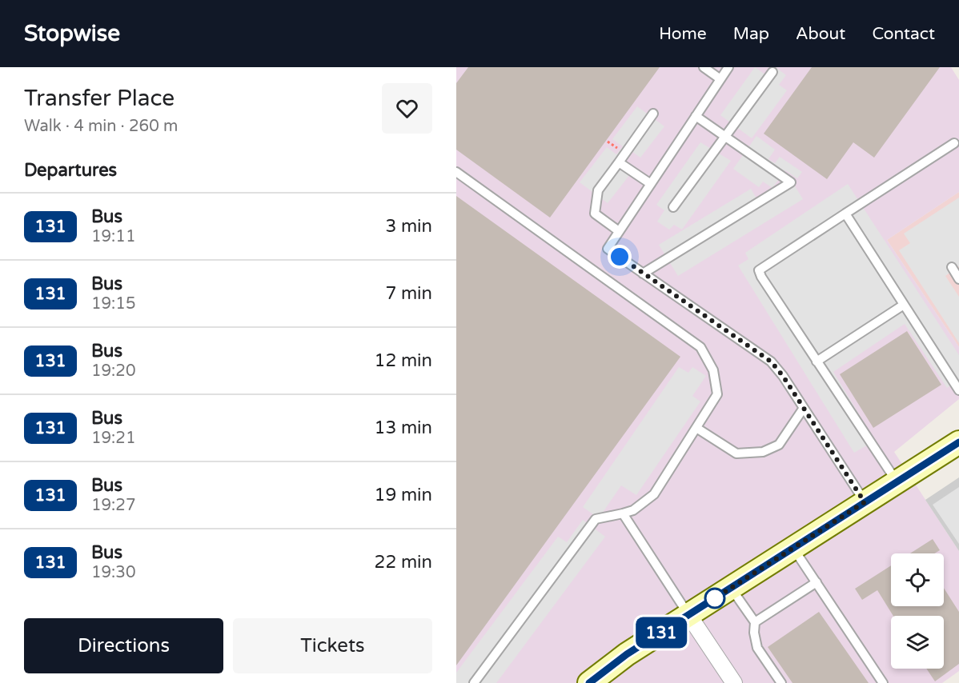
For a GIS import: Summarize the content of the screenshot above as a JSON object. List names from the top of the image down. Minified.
{"lines":["bus line 131"],"page":{"header":"Stopwise","nav":["Home","Map","About","Contact"],"heading":[["Transfer Place","Walk · 4 min · 260 m"],"Departures"],"on_map":"131","list":[{"mark":"131","name":"Bus","note":"19:11","value":"3 min"},{"mark":"131","name":"Bus","note":"19:15","value":"7 min"},{"mark":"131","name":"Bus","note":"19:20","value":"12 min"},{"mark":"131","name":"Bus","note":"19:21","value":"13 min"},{"mark":"131","name":"Bus","note":"19:27","value":"19 min"},{"mark":"131","name":"Bus","note":"19:30","value":"22 min"}],"buttons":["Directions","Tickets"]}}
